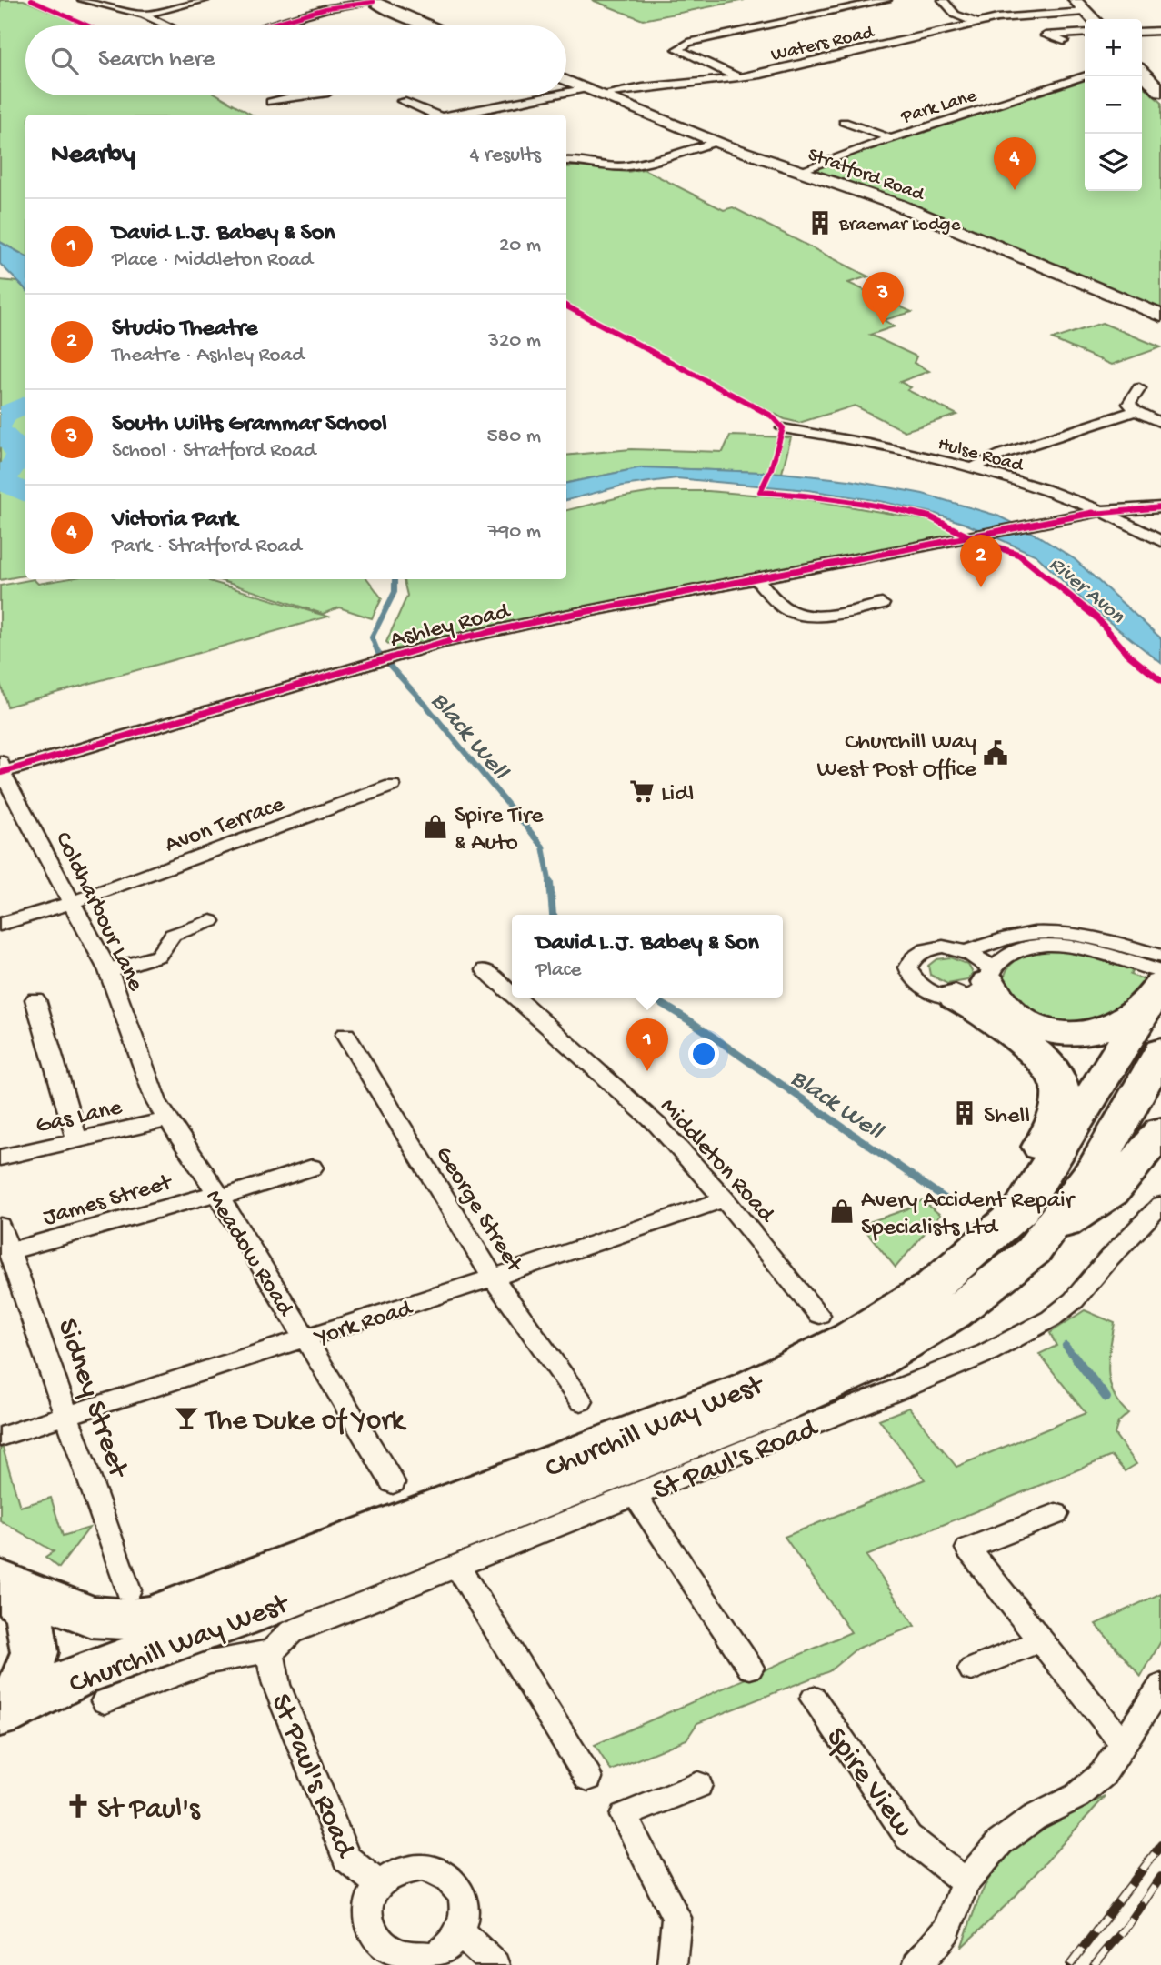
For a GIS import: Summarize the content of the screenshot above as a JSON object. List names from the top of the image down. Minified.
{"streets":{"highway":["Churchill Way West"],"street":["Waters Road","Park Lane","Stratford Road","Hulse Road","Ashley Road","Avon Terrace","Coldharbour Lane","Gas Lane","Middleton Road","James Street","George Street","Meadow Road","York Road","Sidney Street","St Paul's Road","Spire View"]},"crossings":[["Waters Road","Stratford Road"],["Park Lane","Stratford Road"],["Hulse Road","Ashley Road"],["Ashley Road","Coldharbour Lane"],["Avon Terrace","Coldharbour Lane"],["Coldharbour Lane","Gas Lane"],["Coldharbour Lane","Meadow Road"],["Gas Lane","Meadow Road"],["Middleton Road","York Road"],["James Street","Meadow Road"],["James Street","Sidney Street"],["George Street","York Road"],["Meadow Road","York Road"],["York Road","Sidney Street"]],"water":["River Avon","Black Well"],"places":{"building":["Braemar Lodge","Shell"],"public building":["Churchill Way West Post Office"],"supermarket":["Lidl"],"shop":["Spire Tire & Auto","Avery Accident Repair Specialists Ltd"],"bar":["The Duke of York"],"church":["St Paul's"]},"page":{"map_buttons":["+","−"],"search":"Search here","heading":["Nearby","4 results"],"pins":["4","3","2","1"],"list":[{"mark":"1","name":"David L.J. Babey & Son","note":"Place · Middleton Road","value":"20 m"},{"mark":"2","name":"Studio Theatre","note":"Theatre · Ashley Road","value":"320 m"},{"mark":"3","name":"South Wilts Grammar School","note":"School · Stratford Road","value":"580 m"},{"mark":"4","name":"Victoria Park","note":"Park · Stratford Road","value":"790 m"}],"popup":["David L.J. Babey & Son","Place"]}}
